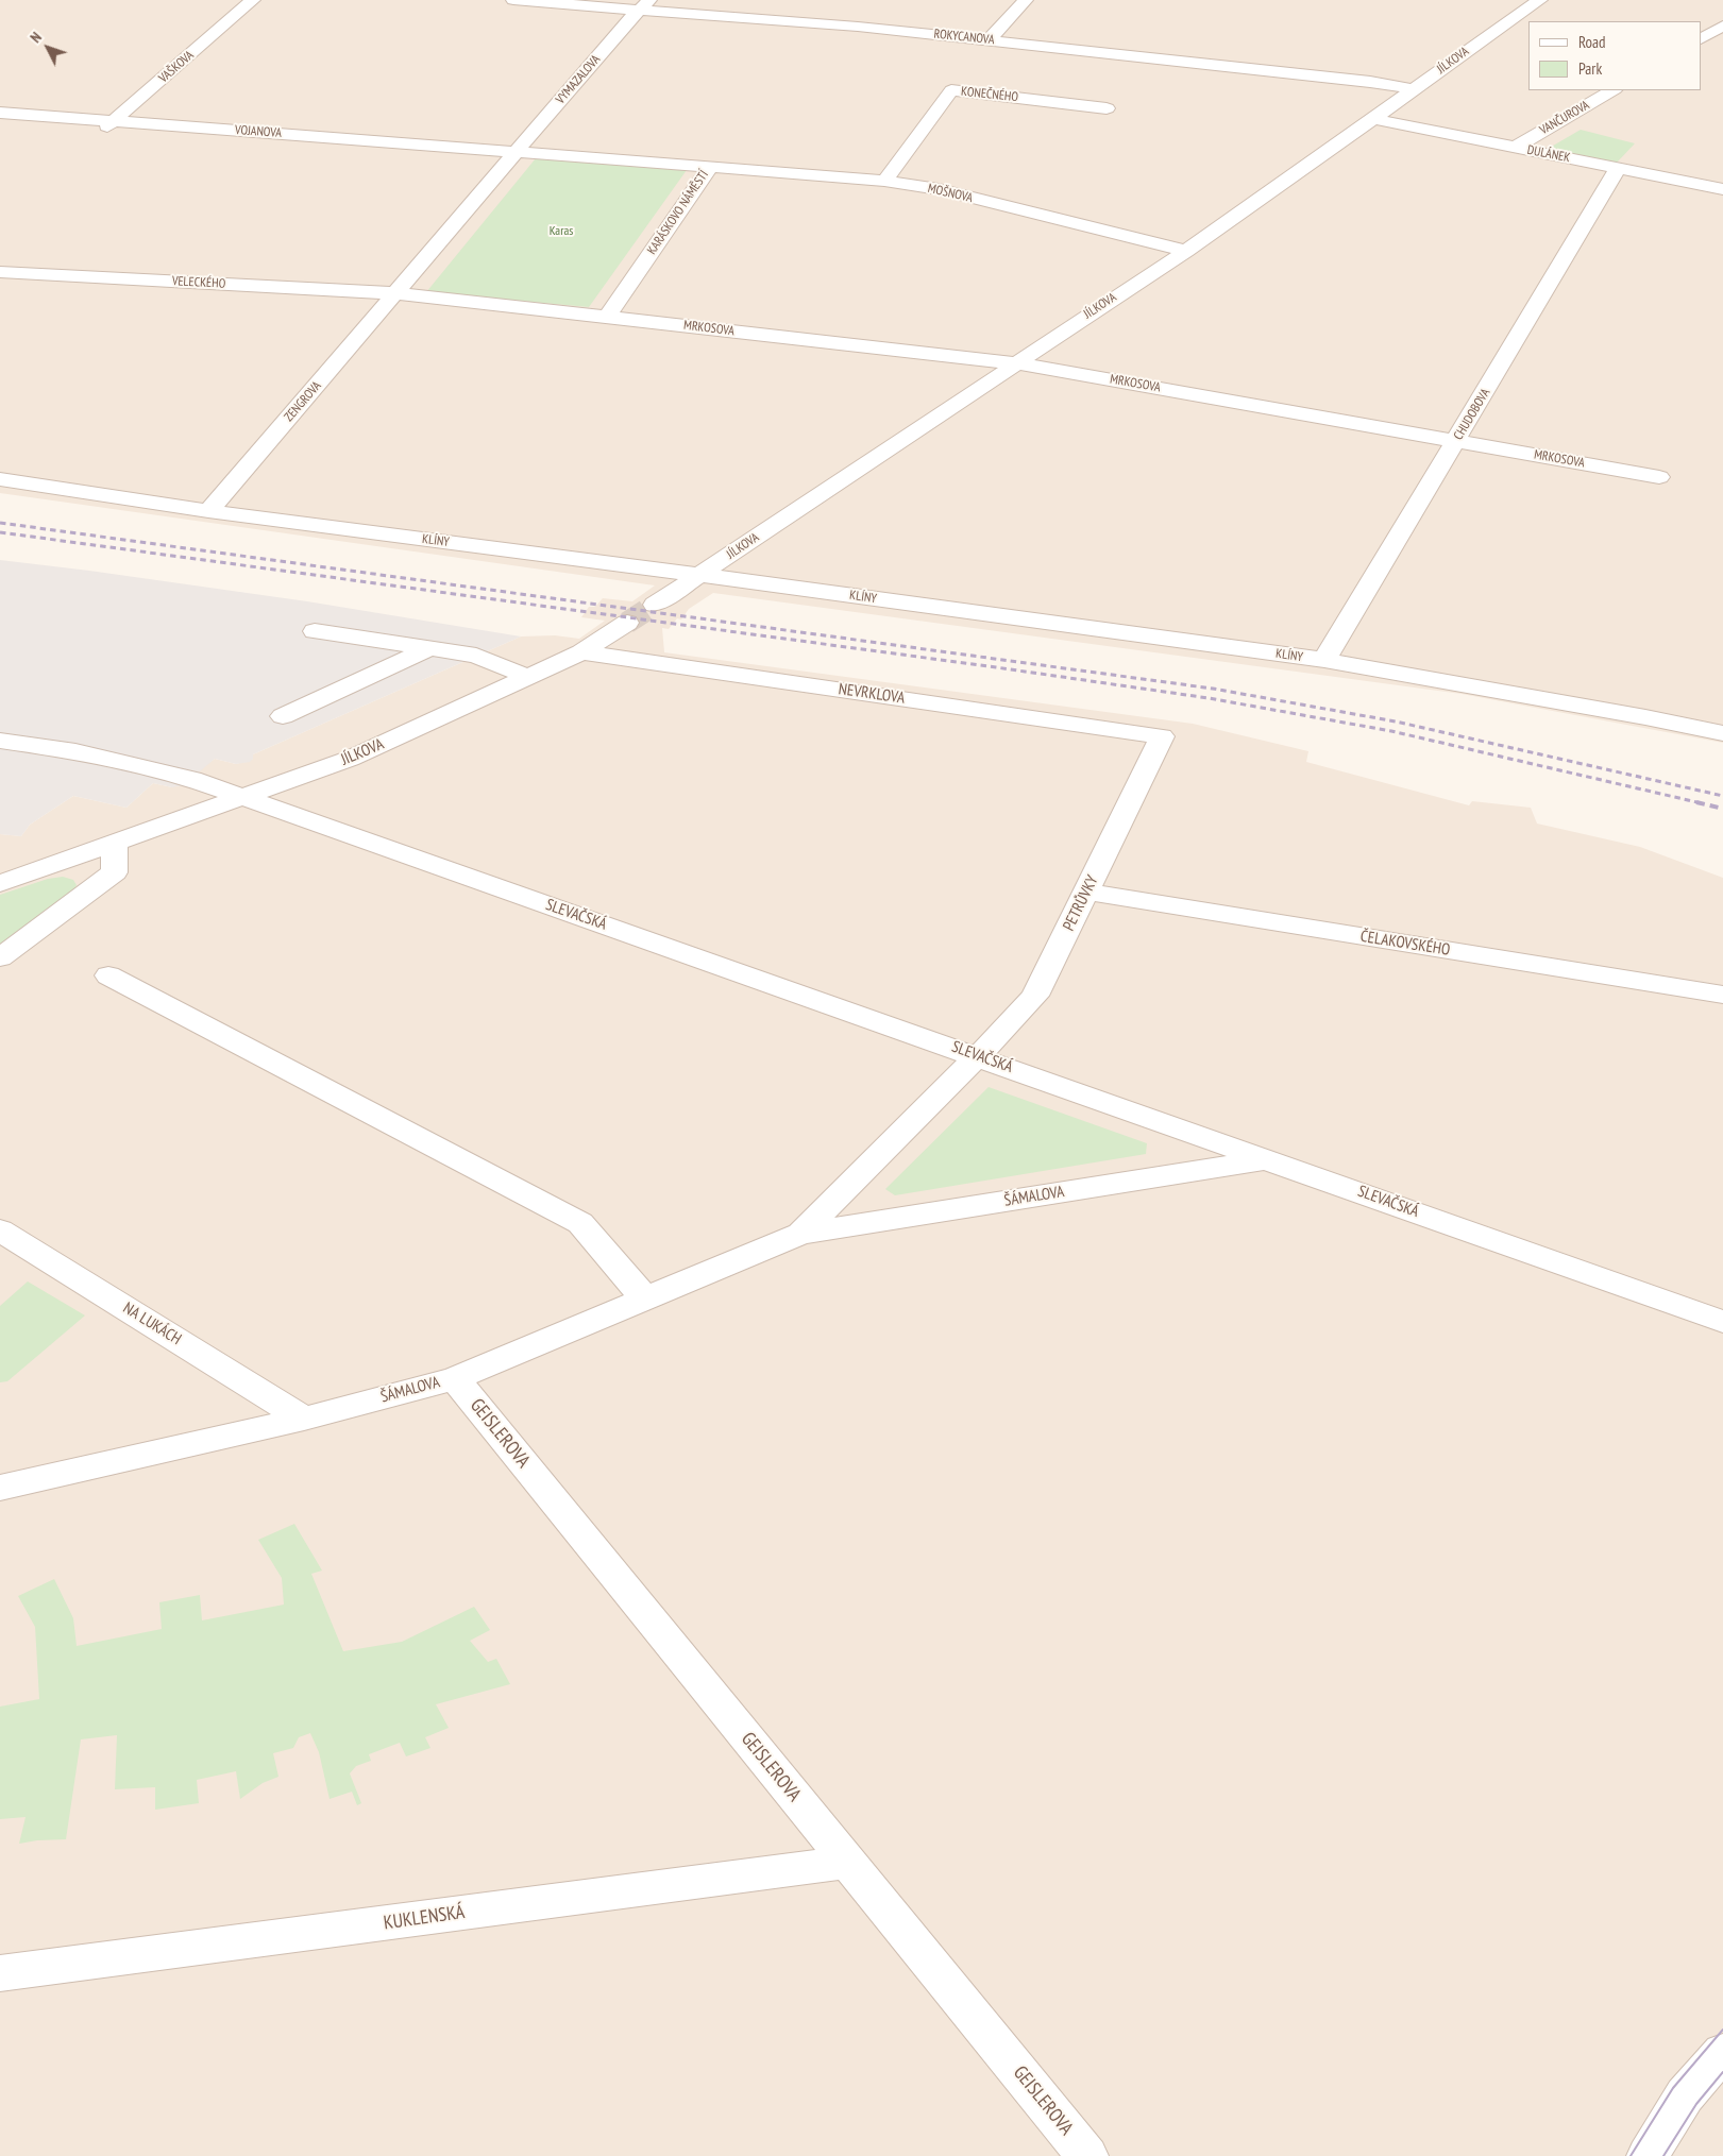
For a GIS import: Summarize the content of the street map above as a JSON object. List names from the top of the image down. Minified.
{"streets":{"street":["ROKYCANOVA","JÍLKOVA","VAŠKOVA","VYMAZALOVA","KONEČNÉHO","VANČUROVA","VOJANOVA","DULÁNEK","MOŠNOVA","KARÁSKOVO NÁMĚSTÍ","VELECKÉHO","MRKOSOVA","ZENGROVA","CHUDOBOVA","KLÍNY","NEVRKLOVA","PETRŮVKY","SLEVAČSKÁ","ČELAKOVSKÉHO","ŠÁMALOVA","NA LUKÁCH","GEISLEROVA","KUKLENSKÁ"]},"crossings":[["ROKYCANOVA","JÍLKOVA"],["ROKYCANOVA","VYMAZALOVA"],["JÍLKOVA","DULÁNEK"],["JÍLKOVA","MOŠNOVA"],["JÍLKOVA","MRKOSOVA"],["JÍLKOVA","KLÍNY"],["JÍLKOVA","NEVRKLOVA"],["JÍLKOVA","SLEVAČSKÁ"],["VAŠKOVA","VOJANOVA"],["VYMAZALOVA","VOJANOVA"],["VYMAZALOVA","KARÁSKOVO NÁMĚSTÍ"],["KONEČNÉHO","MOŠNOVA"],["VANČUROVA","DULÁNEK"],["VOJANOVA","KARÁSKOVO NÁMĚSTÍ"],["DULÁNEK","CHUDOBOVA"],["MOŠNOVA","KARÁSKOVO NÁMĚSTÍ"],["KARÁSKOVO NÁMĚSTÍ","MRKOSOVA"],["VELECKÉHO","ZENGROVA"],["MRKOSOVA","CHUDOBOVA"],["ZENGROVA","KLÍNY"],["CHUDOBOVA","KLÍNY"],["NEVRKLOVA","PETRŮVKY"],["PETRŮVKY","SLEVAČSKÁ"],["PETRŮVKY","ČELAKOVSKÉHO"],["PETRŮVKY","ŠÁMALOVA"],["SLEVAČSKÁ","ŠÁMALOVA"],["ŠÁMALOVA","NA LUKÁCH"],["ŠÁMALOVA","GEISLEROVA"],["GEISLEROVA","KUKLENSKÁ"]],"parks":["Karas"],"legend":["Road","Park"],"north":"top left"}
